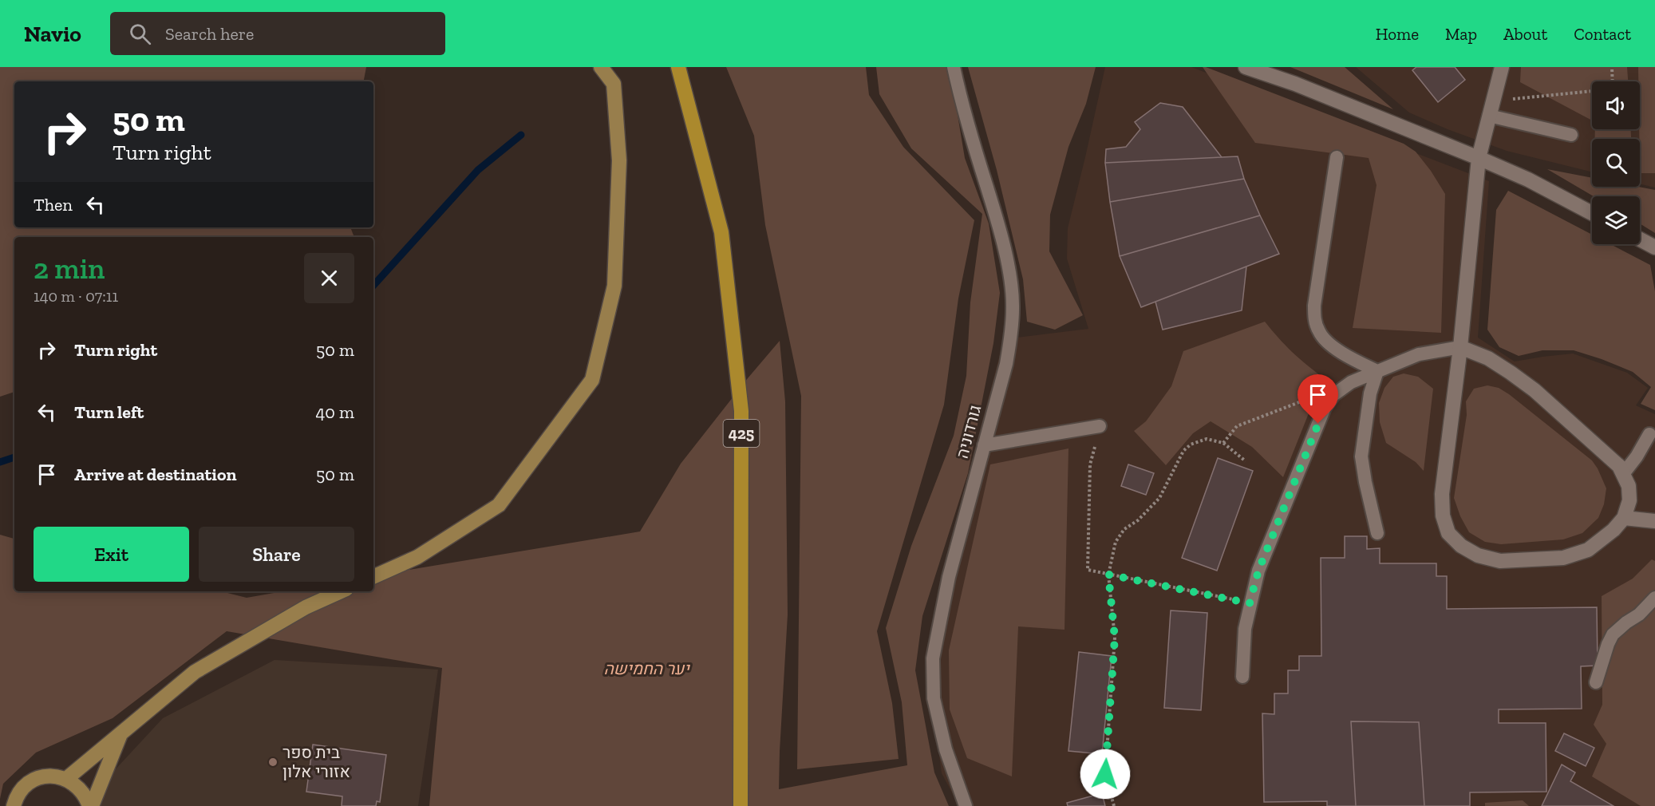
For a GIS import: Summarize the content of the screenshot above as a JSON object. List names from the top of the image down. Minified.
{"streets":{"main road":["425"],"lane":["גורדוניה"]},"parks":["יער החמישה"],"places":["בית ספר אזורי אלון"],"page":{"header":"Navio","search":"Search here","nav":["Home","Map","About","Contact"],"turn":["50 m","Turn right"],"then":"Then","heading":["2 min","140 m · 07:11"],"list":[{"name":"Turn right","value":"50 m"},{"name":"Turn left","value":"40 m"},{"name":"Arrive at destination","value":"50 m"}],"buttons":["Exit","Share"]}}
